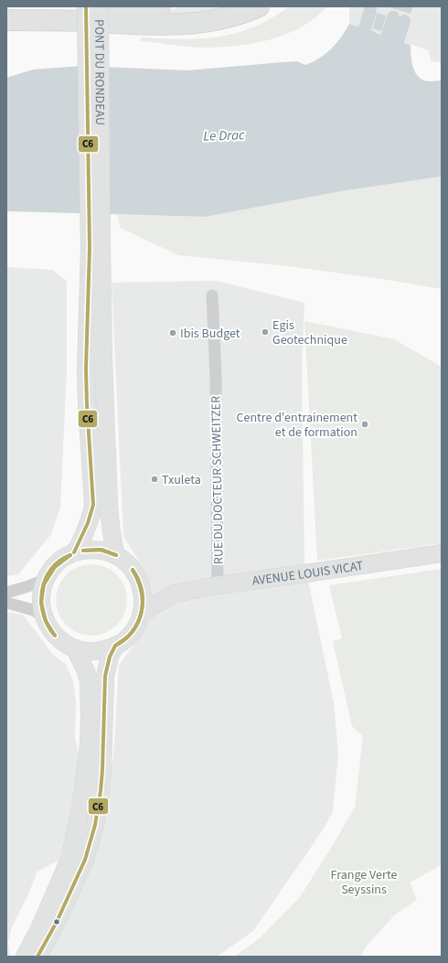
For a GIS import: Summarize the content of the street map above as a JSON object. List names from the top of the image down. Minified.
{"streets":{"main road":["PONT DU RONDEAU","AVENUE LOUIS VICAT"],"street":["RUE DU DOCTEUR SCHWEITZER"]},"crossings":[["RUE DU DOCTEUR SCHWEITZER","AVENUE LOUIS VICAT"]],"water":["Le Drac"],"parks":["Frange Verte Seyssins"],"places":["Egis Geotechnique","Ibis Budget","Centre d'entrainement et de formation","Txuleta"],"lines":["transit line C6"]}
